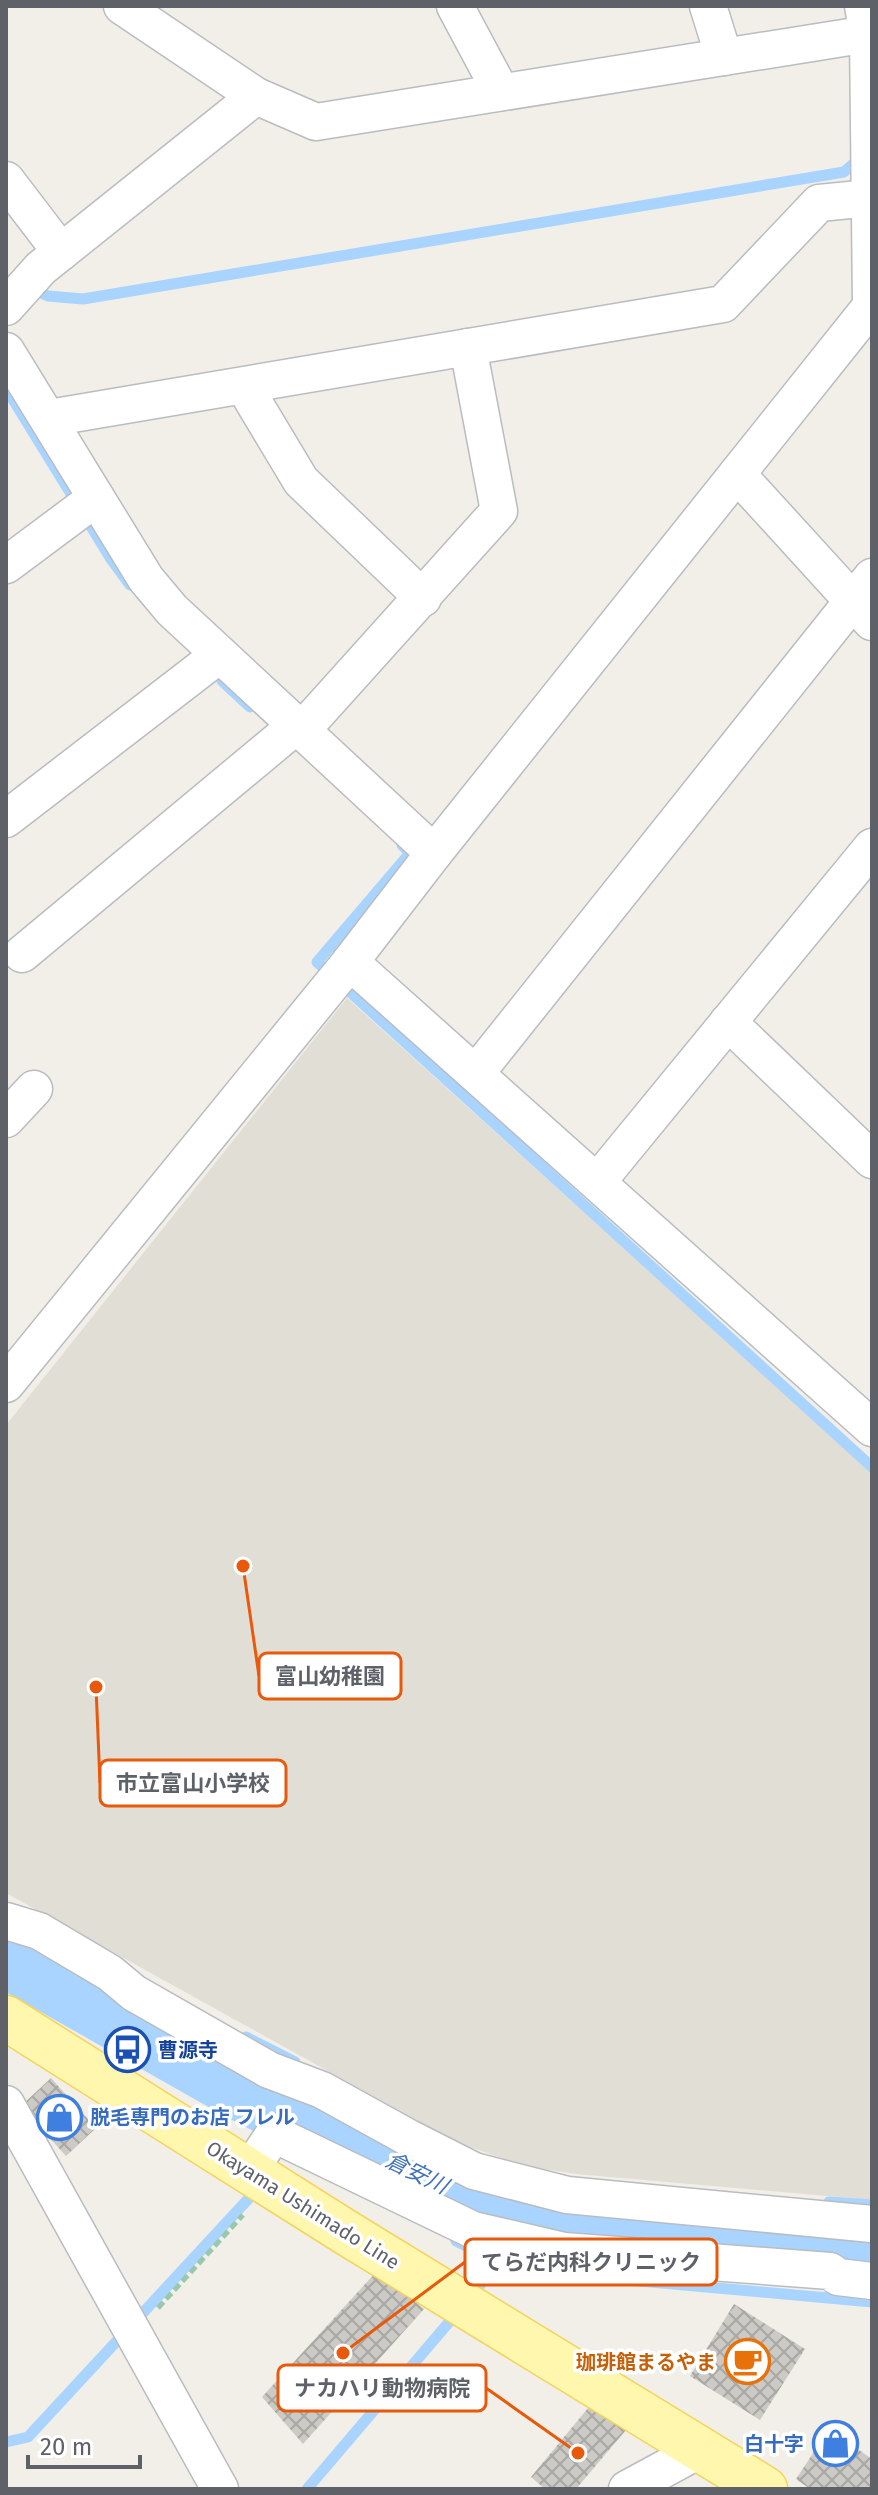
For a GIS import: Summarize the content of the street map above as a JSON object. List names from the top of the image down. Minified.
{"streets":{"main road":["Okayama Ushimado Line"]},"water":["倉安川"],"places":{"other":["富山幼稚園","市立富山小学校","てらだ内科クリニック","ナカハリ動物病院"],"bus stop":["曹源寺"],"shop":["脱毛専門のお店 フレル","白十字"],"cafe":["珈琲館まるやま"]},"scale_bar":"20 m"}
